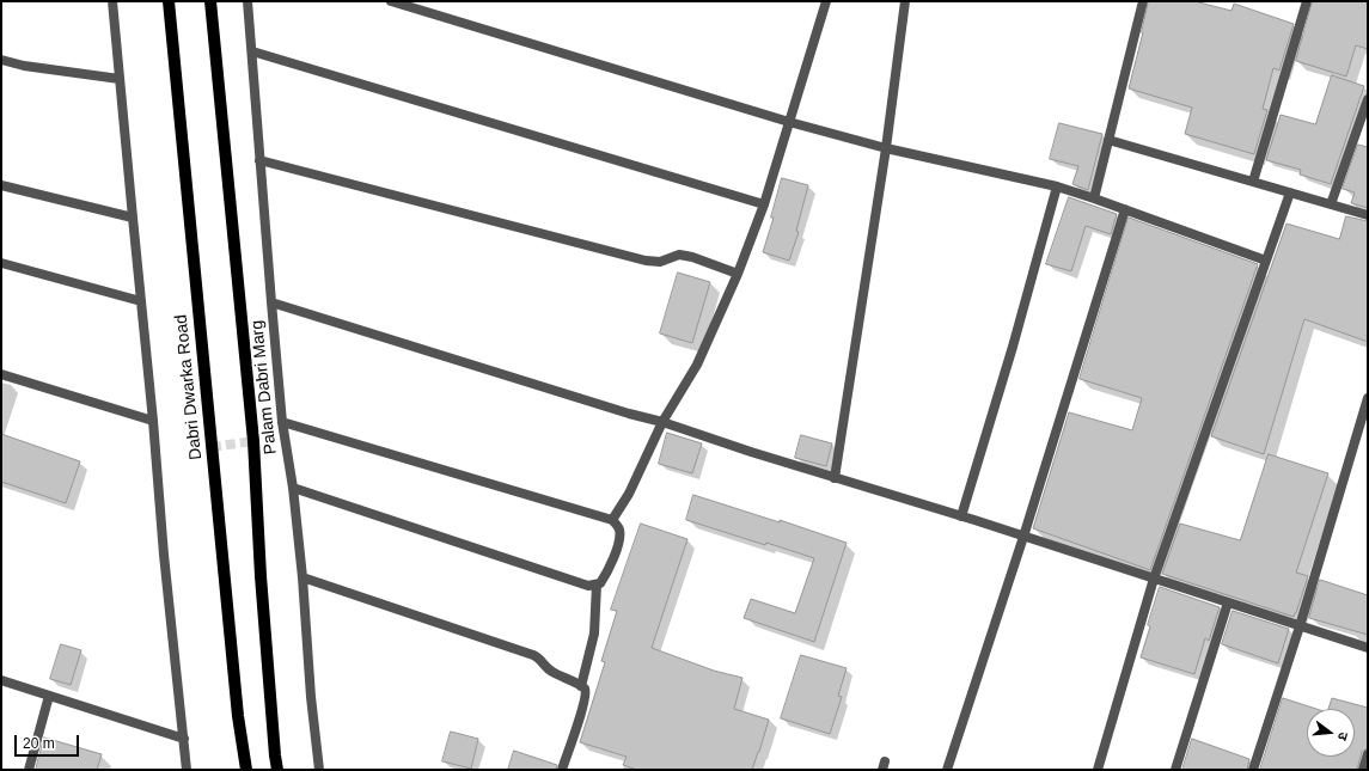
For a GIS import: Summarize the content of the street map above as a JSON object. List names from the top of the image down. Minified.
{"streets":{"main road":["Dabri Dwarka Road"],"street":["Palam Dabri Marg"]},"scale_bar":"20 m","north":"right"}
